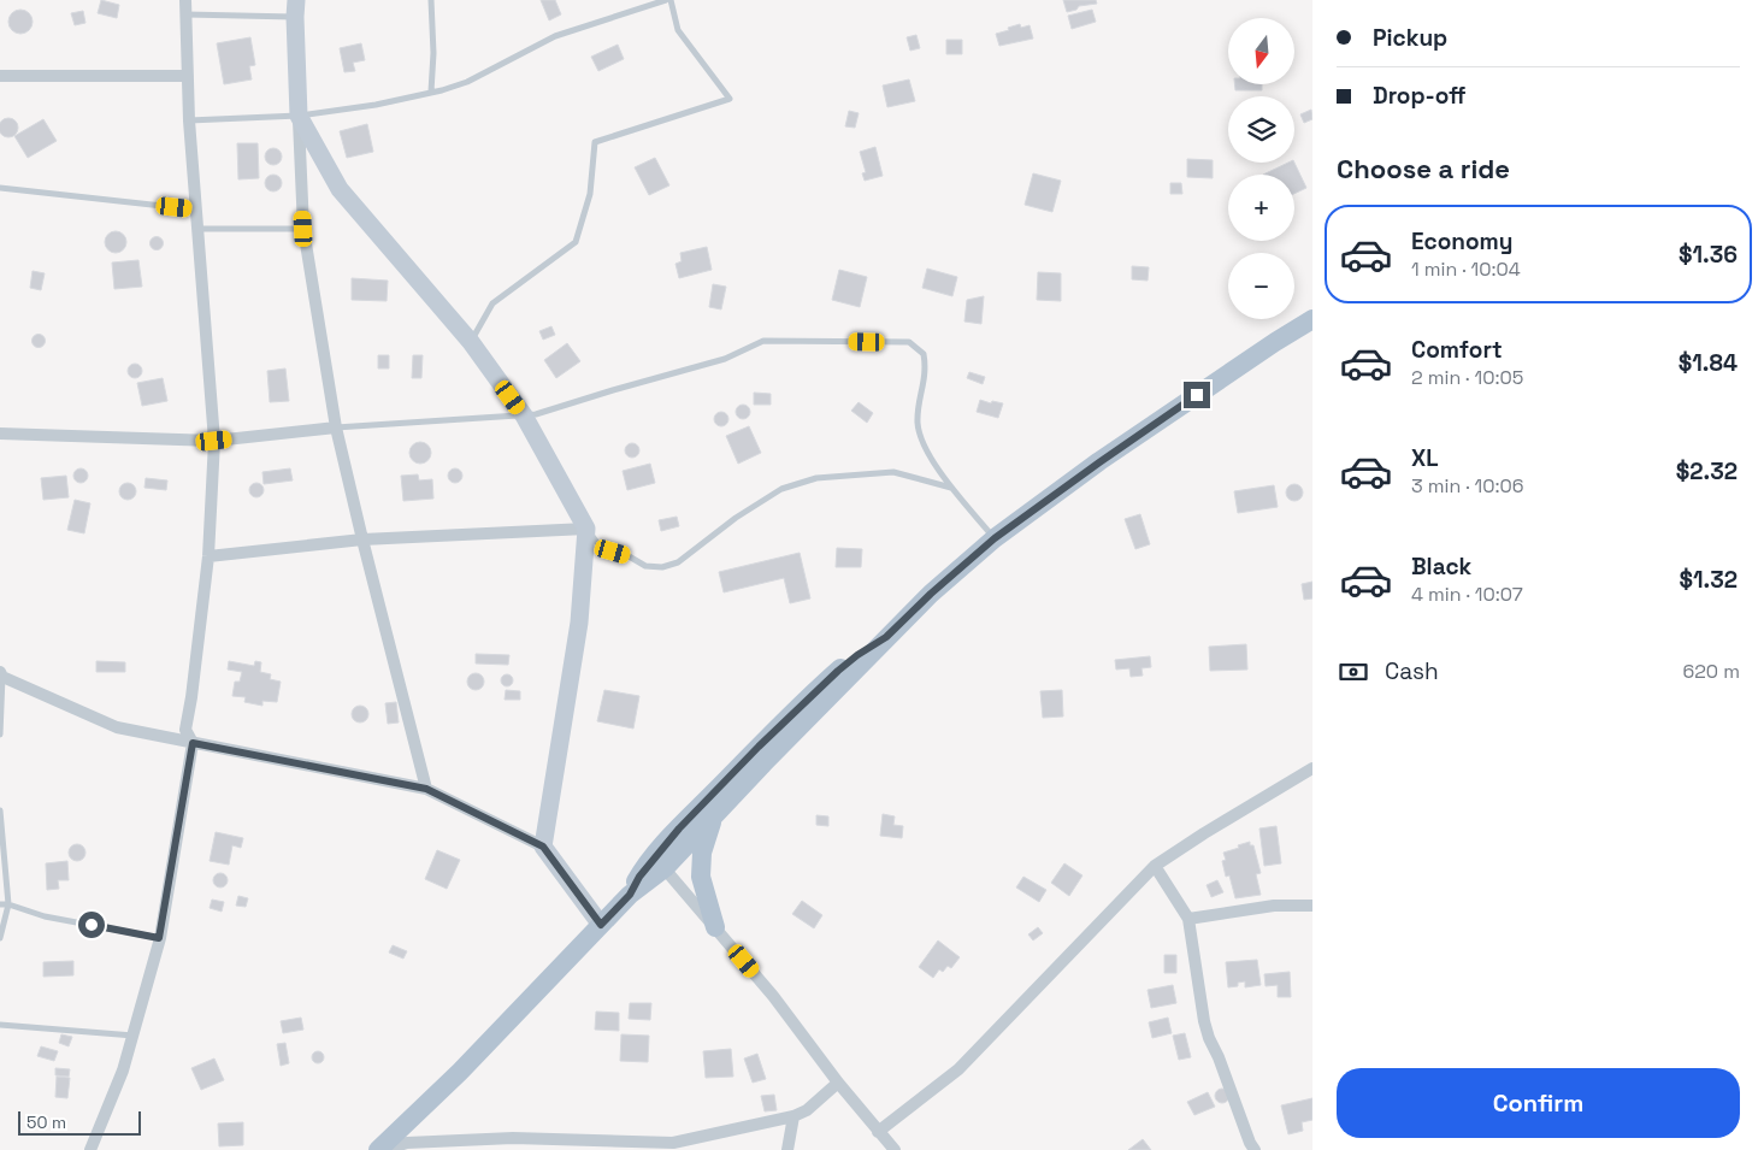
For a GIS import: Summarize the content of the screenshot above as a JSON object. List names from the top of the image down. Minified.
{"scale_bar":"50 m","north":"bottom","page":{"banner":["Pickup","Drop-off"],"map_buttons":["+","−"],"heading":"Choose a ride","list":[{"name":"Economy","note":"1 min · 10:04","value":"$1.36"},{"name":"Comfort","note":"2 min · 10:05","value":"$1.84"},{"name":"XL","note":"3 min · 10:06","value":"$2.32"},{"name":"Black","note":"4 min · 10:07","value":"$1.32"}],"pay":["Cash","620 m"],"buttons":"Confirm","scale":"50 m"}}
